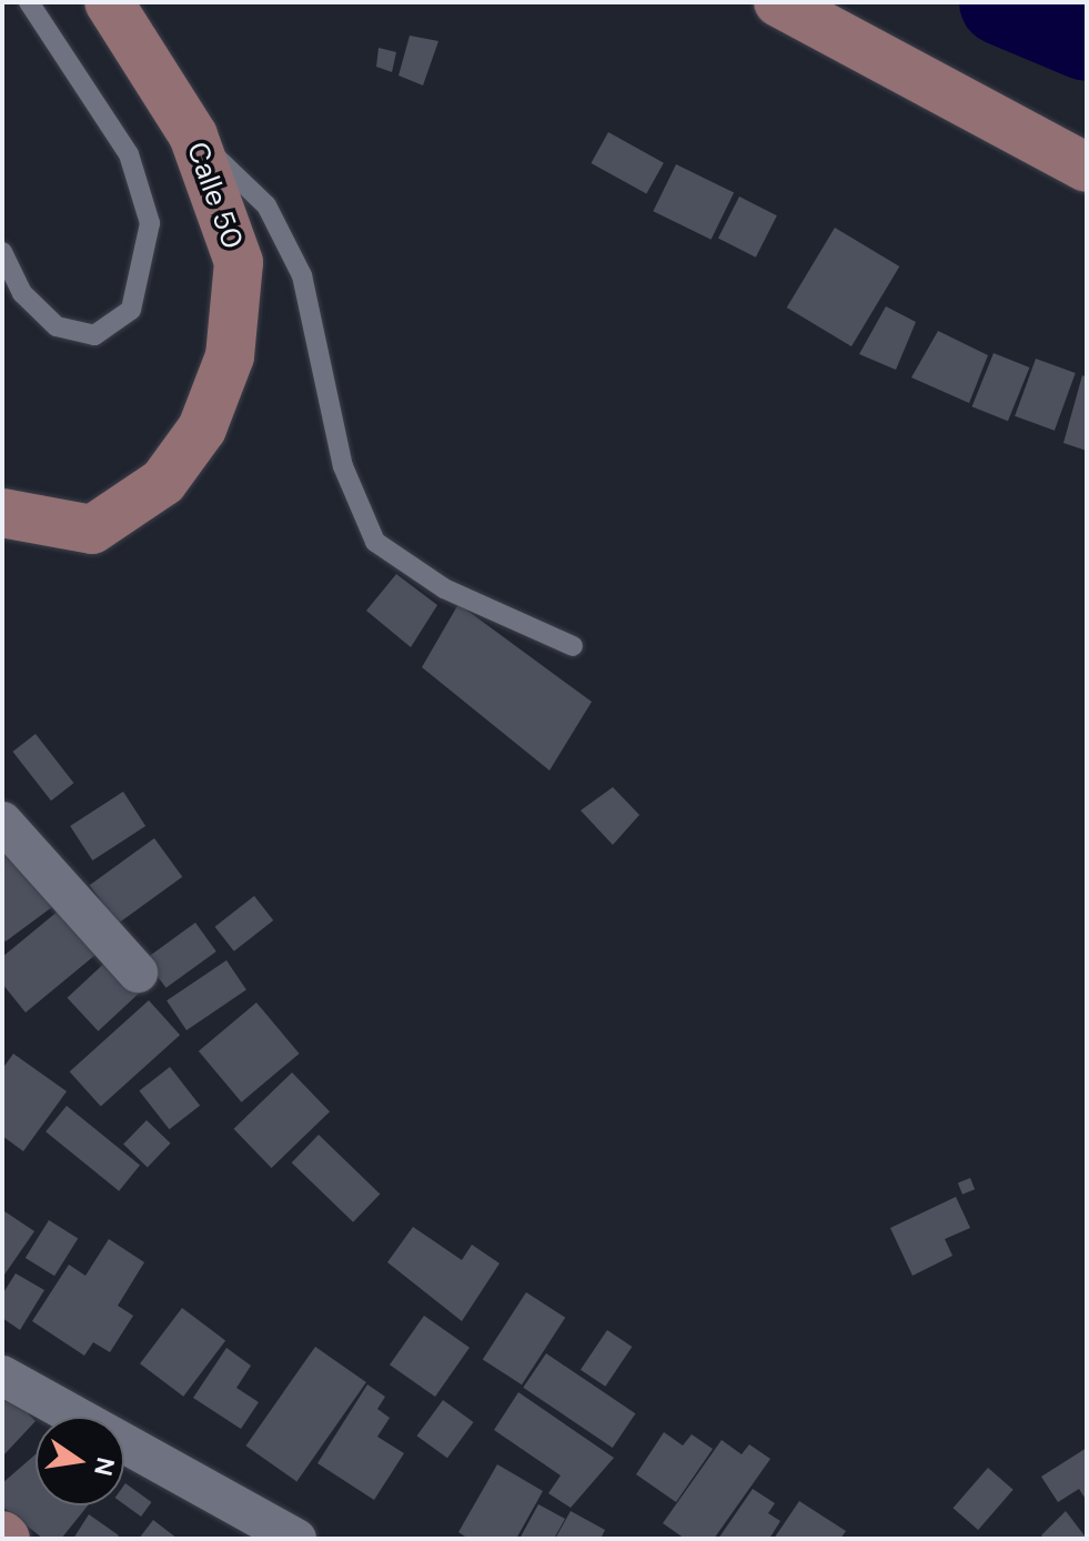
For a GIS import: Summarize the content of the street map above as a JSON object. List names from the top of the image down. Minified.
{"streets":{"street":["Calle 50"]},"north":"right"}
